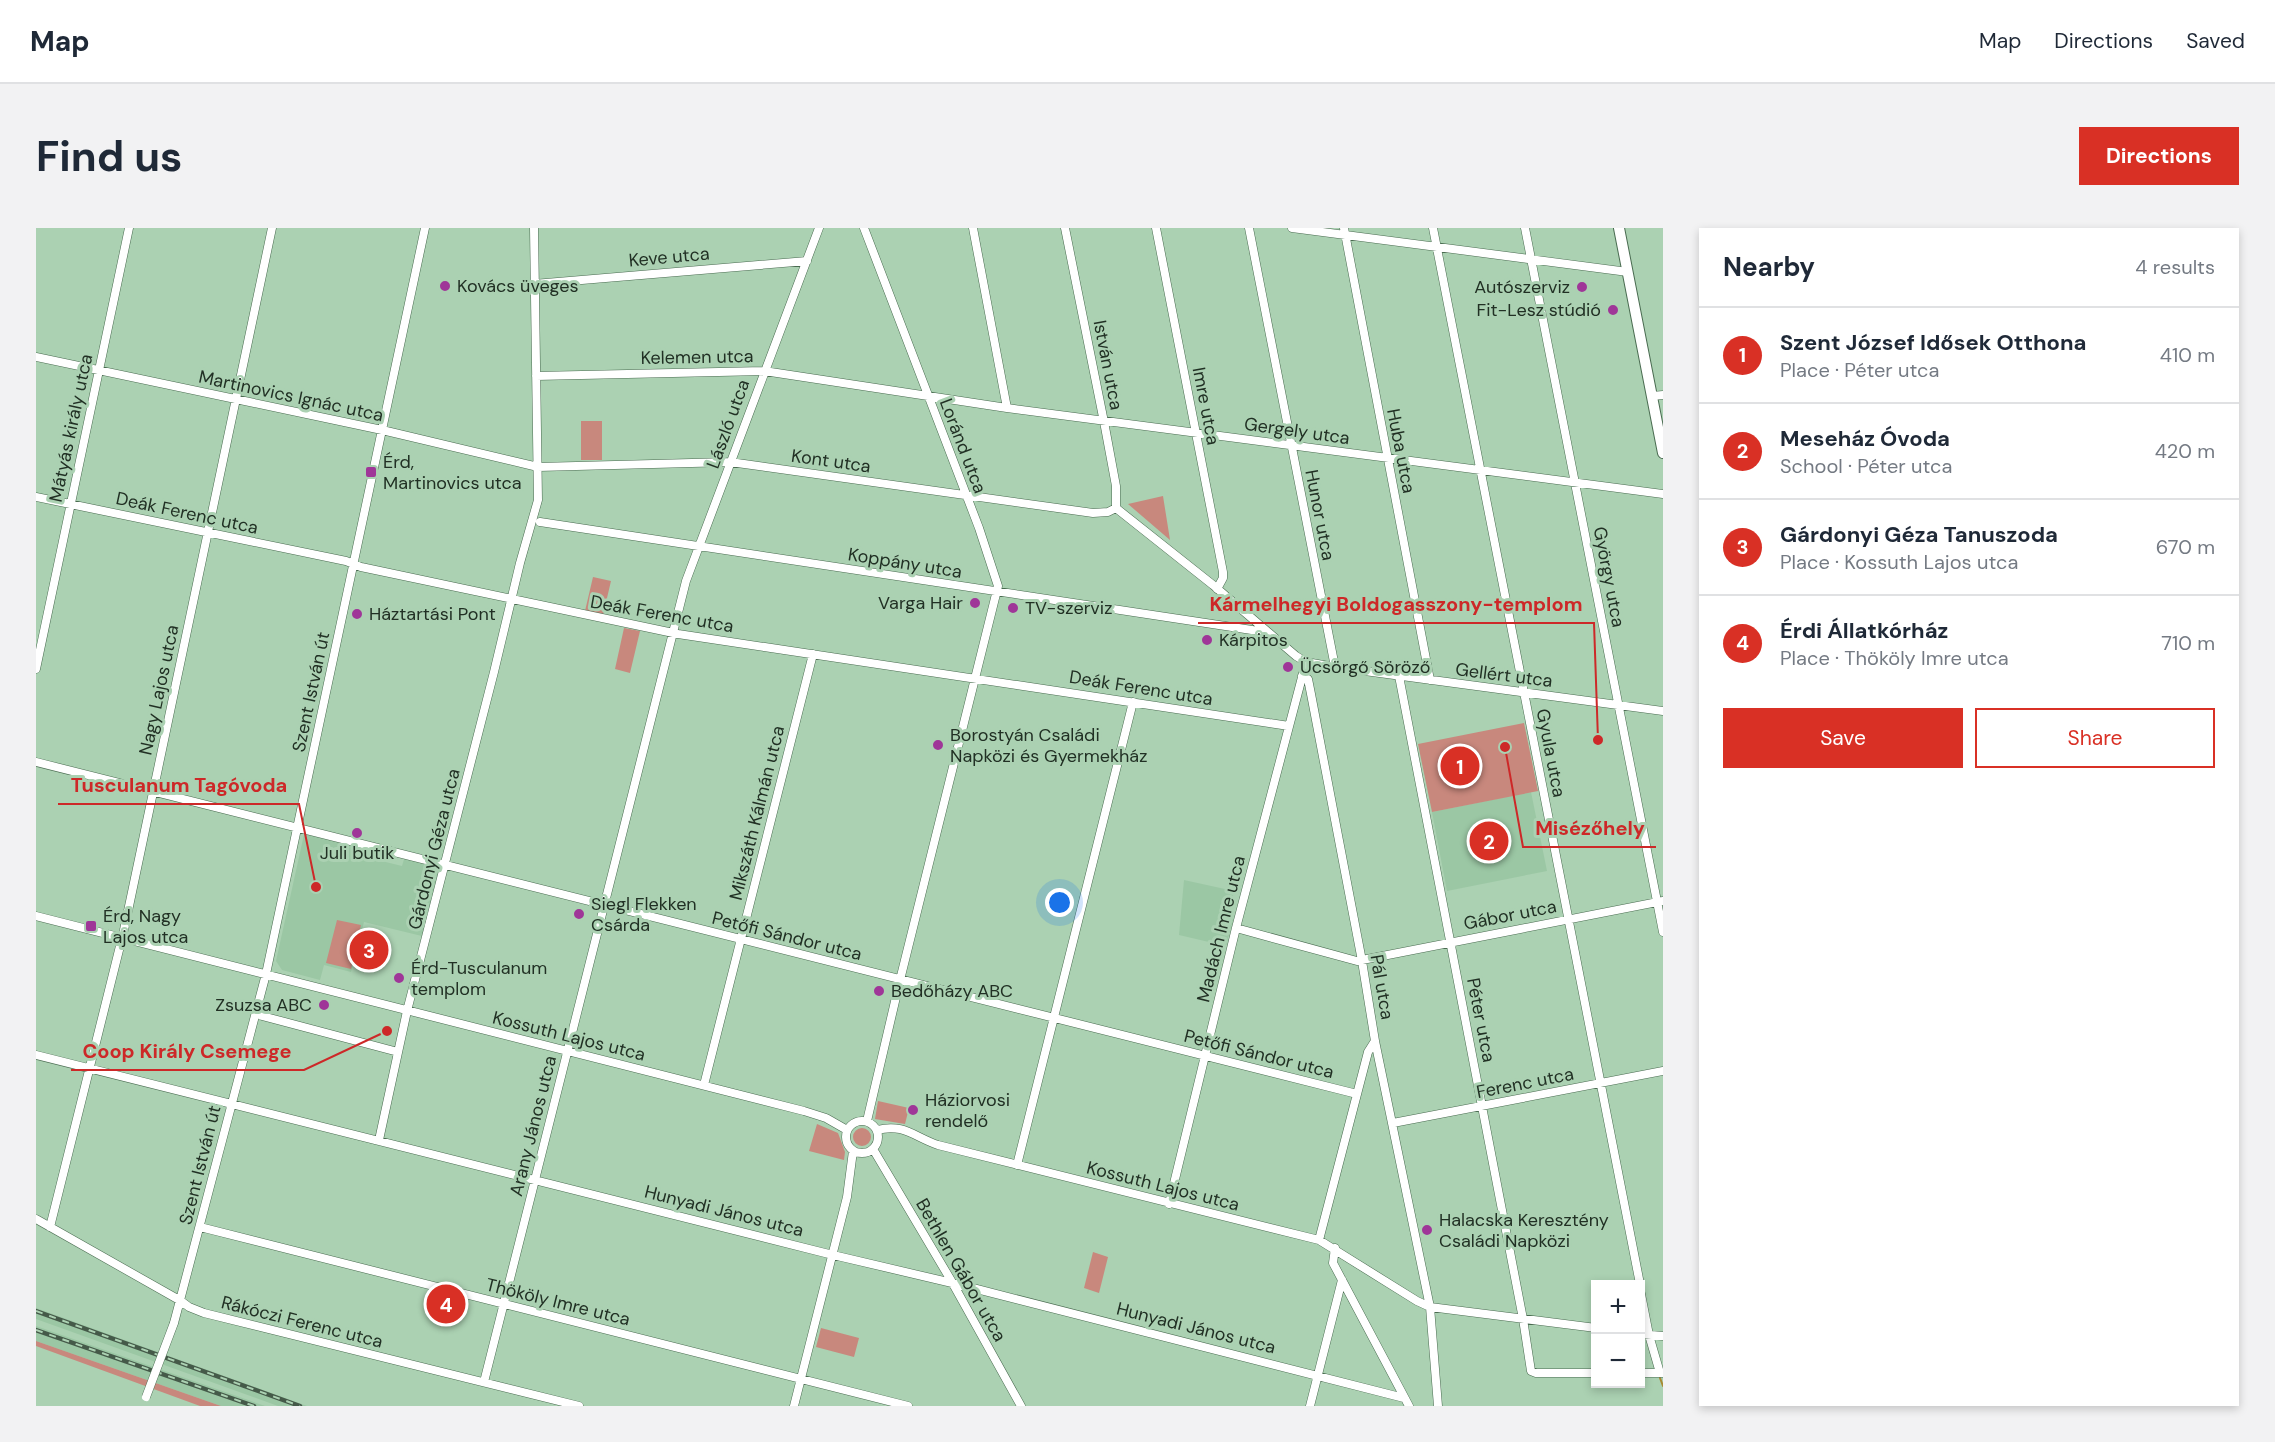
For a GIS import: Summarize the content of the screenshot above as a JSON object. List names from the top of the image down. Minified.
{"streets":{"street":["Keve utca","Kelemen utca","István utca","Martinovics Ignác utca","Imre utca","László utca","Mátyás király utca","Gergely utca","Loránd utca","Huba utca","Kont utca","Deák Ferenc utca","Hunor utca","Koppány utca","György utca","Gellért utca","Nagy Lajos utca","Szent István út","Gyula utca","Mikszáth Kálmán utca","Gárdonyi Géza utca","Gábor utca","Madách Imre utca","Petőfi Sándor utca","Pál utca","Péter utca","Kossuth Lajos utca","Ferenc utca","Arany János utca","Hunyadi János utca","Bethlen Gábor utca","Thököly Imre utca","Rákóczi Ferenc utca"]},"crossings":[["Keve utca","László utca"],["Kelemen utca","László utca"],["Kelemen utca","Gergely utca"],["Kelemen utca","Loránd utca"],["István utca","Gergely utca"],["István utca","Kont utca"],["Martinovics Ignác utca","Mátyás király utca"],["Martinovics Ignác utca","Kont utca"],["Martinovics Ignác utca","Nagy Lajos utca"],["Martinovics Ignác utca","Szent István út"],["Imre utca","Gergely utca"],["László utca","Kont utca"],["László utca","Deák Ferenc utca"],["László utca","Koppány utca"],["László utca","Arany János utca"],["Mátyás király utca","Deák Ferenc utca"],["Gergely utca","Loránd utca"],["Gergely utca","Huba utca"],["Gergely utca","Hunor utca"],["Gergely utca","György utca"],["Gergely utca","Gyula utca"],["Loránd utca","Kont utca"],["Loránd utca","Deák Ferenc utca"],["Loránd utca","Koppány utca"],["Loránd utca","Petőfi Sándor utca"],["Loránd utca","Kossuth Lajos utca"],["Loránd utca","Bethlen Gábor utca"],["Huba utca","Gellért utca"],["Deák Ferenc utca","Nagy Lajos utca"],["Deák Ferenc utca","Szent István út"],["Deák Ferenc utca","Mikszáth Kálmán utca"],["Deák Ferenc utca","Gárdonyi Géza utca"],["Deák Ferenc utca","Madách Imre utca"],["Deák Ferenc utca","Arany János utca"],["Hunor utca","Gellért utca"],["György utca","Gellért utca"],["György utca","Gábor utca"],["Gellért utca","Gyula utca"],["Gellért utca","Madách Imre utca"],["Gellért utca","Péter utca"],["Nagy Lajos utca","Petőfi Sándor utca"],["Nagy Lajos utca","Kossuth Lajos utca"],["Nagy Lajos utca","Hunyadi János utca"],["Nagy Lajos utca","Rákóczi Ferenc utca"],["Szent István út","Petőfi Sándor utca"],["Szent István út","Kossuth Lajos utca"],["Szent István út","Hunyadi János utca"],["Szent István út","Thököly Imre utca"],["Szent István út","Rákóczi Ferenc utca"],["Gyula utca","Gábor utca"],["Gyula utca","Ferenc utca"],["Mikszáth Kálmán utca","Petőfi Sándor utca"],["Mikszáth Kálmán utca","Kossuth Lajos utca"],["Gárdonyi Géza utca","Petőfi Sándor utca"],["Gárdonyi Géza utca","Kossuth Lajos utca"],["Gárdonyi Géza utca","Hunyadi János utca"],["Gábor utca","Pál utca"],["Gábor utca","Péter utca"],["Madách Imre utca","Petőfi Sándor utca"],["Madách Imre utca","Pál utca"],["Madách Imre utca","Kossuth Lajos utca"],["Petőfi Sándor utca","Arany János utca"],["Pál utca","Kossuth Lajos utca"],["Pál utca","Ferenc utca"],["Péter utca","Ferenc utca"],["Kossuth Lajos utca","Arany János utca"],["Kossuth Lajos utca","Bethlen Gábor utca"],["Arany János utca","Hunyadi János utca"],["Arany János utca","Thököly Imre utca"],["Arany János utca","Rákóczi Ferenc utca"],["Hunyadi János utca","Bethlen Gábor utca"]],"places":{"other":["Kovács üveges","Autószerviz","Fit-Lesz stúdió","Varga Hair","TV-szerviz","Háztartási Pont","Kárpitos","Ücsörgő Söröző","Kármelhegyi Boldogasszony-templom","Borostyán Családi Napközi és Gyermekház","Misézőhely","Juli butik","Tusculanum Tagóvoda","Siegl Flekken Csárda","Érd-Tusculanum templom","Bedőházy ABC","Zsuzsa ABC","Coop Király Csemege","Háziorvosi rendelő","Halacska Keresztény Családi Napközi"],"transit":["Érd, Martinovics utca","Érd, Nagy Lajos utca"]},"page":{"header":"Map","nav":["Map","Directions","Saved"],"buttons":["Directions",["Save","Share"]],"title":"Find us","heading":["Nearby","4 results"],"list":[{"mark":"1","name":"Szent József Idősek Otthona","note":"Place · Péter utca","value":"410 m"},{"mark":"2","name":"Meseház Óvoda","note":"School · Péter utca","value":"420 m"},{"mark":"3","name":"Gárdonyi Géza Tanuszoda","note":"Place · Kossuth Lajos utca","value":"670 m"},{"mark":"4","name":"Érdi Állatkórház","note":"Place · Thököly Imre utca","value":"710 m"}],"pins":["1","2","3","4"],"map_buttons":["+","−"]}}
